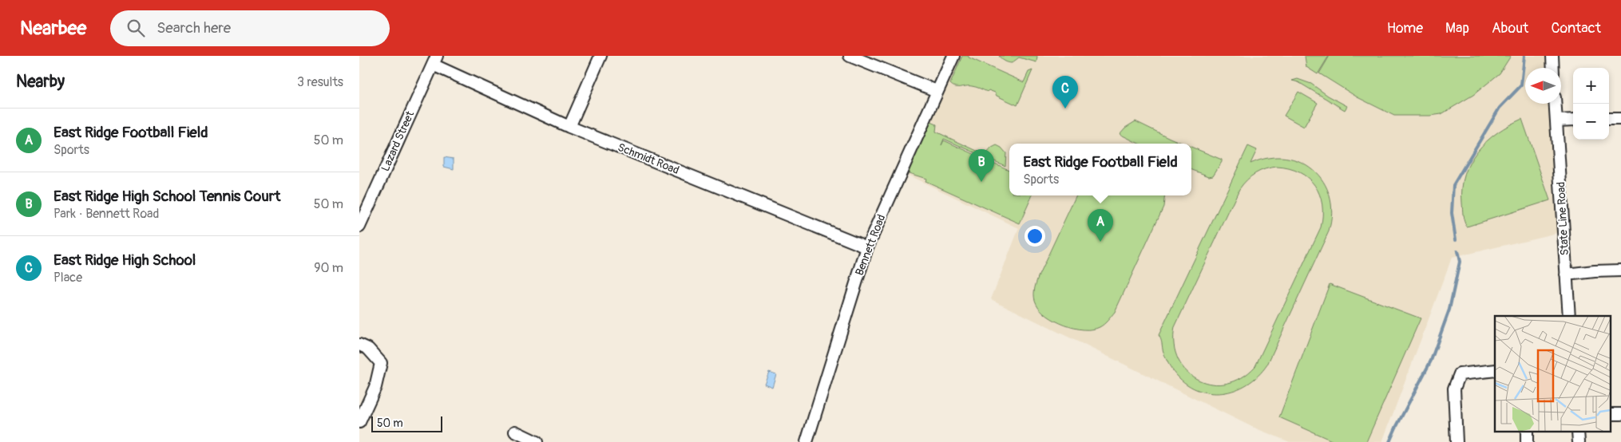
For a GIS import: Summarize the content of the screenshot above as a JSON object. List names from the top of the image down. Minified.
{"streets":{"street":["Lazard Street","Schmidt Road","State Line Road","Bennett Road"]},"crossings":[["Lazard Street","Schmidt Road"],["Schmidt Road","Bennett Road"]],"scale_bar":"50 m","north":"left","page":{"header":"Nearbee","search":"Search here","nav":["Home","Map","About","Contact"],"heading":["Nearby","3 results"],"map_buttons":["+","−"],"pins":["C","B","A"],"list":[{"mark":"A","name":"East Ridge Football Field","note":"Sports","value":"50 m"},{"mark":"B","name":"East Ridge High School Tennis Court","note":"Park · Bennett Road","value":"50 m"},{"mark":"C","name":"East Ridge High School","note":"Place","value":"90 m"}],"popup":["East Ridge Football Field","Sports"],"scale":"50 m"}}
